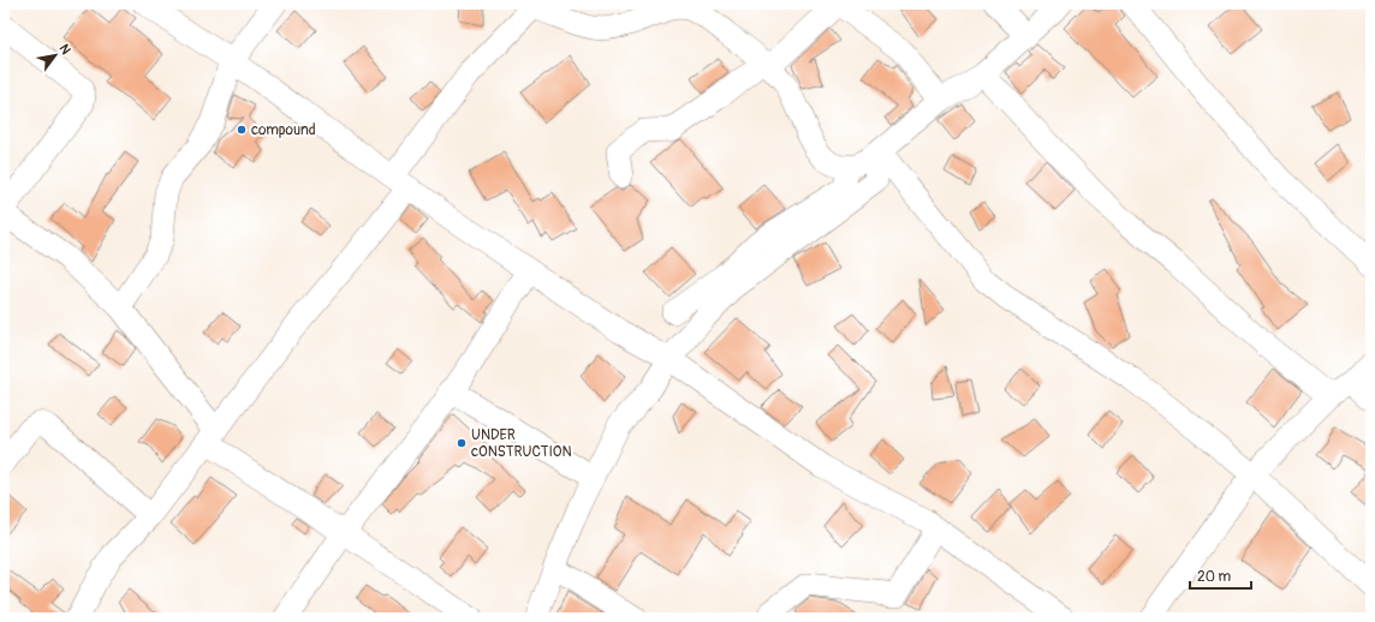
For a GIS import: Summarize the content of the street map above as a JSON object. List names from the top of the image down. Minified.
{"places":["compound","UNDER cONSTRUCTION"],"scale_bar":"20 m","north":"top right"}
